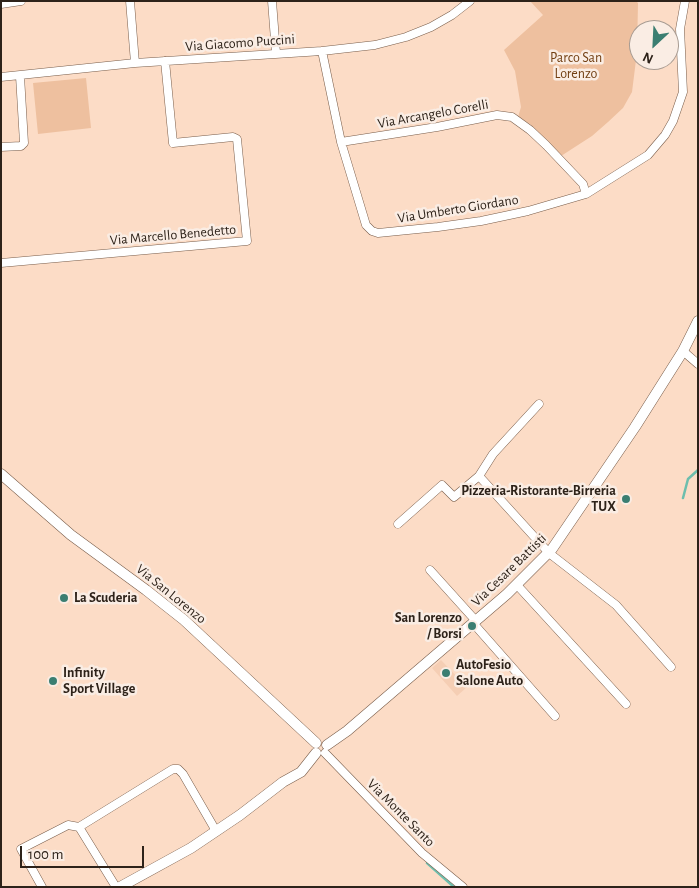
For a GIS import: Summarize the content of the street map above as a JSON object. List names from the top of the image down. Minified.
{"streets":{"main road":["Via Cesare Battisti","Via San Lorenzo"],"street":["Via Giacomo Puccini","Via Arcangelo Corelli","Via Umberto Giordano","Via Marcello Benedetto","Via Monte Santo"]},"crossings":[["Via Giacomo Puccini","Via Umberto Giordano"],["Via Giacomo Puccini","Via Marcello Benedetto"],["Via Arcangelo Corelli","Via Umberto Giordano"],["Via Cesare Battisti","Via San Lorenzo"],["Via Cesare Battisti","Via Monte Santo"],["Via San Lorenzo","Via Monte Santo"]],"parks":["Parco San Lorenzo"],"places":["Pizzeria-Ristorante-Birreria TUX","La Scuderia","San Lorenzo / Borsi","AutoFesio Salone Auto","Infinity Sport Village"],"scale_bar":"100 m","north":"bottom left"}
